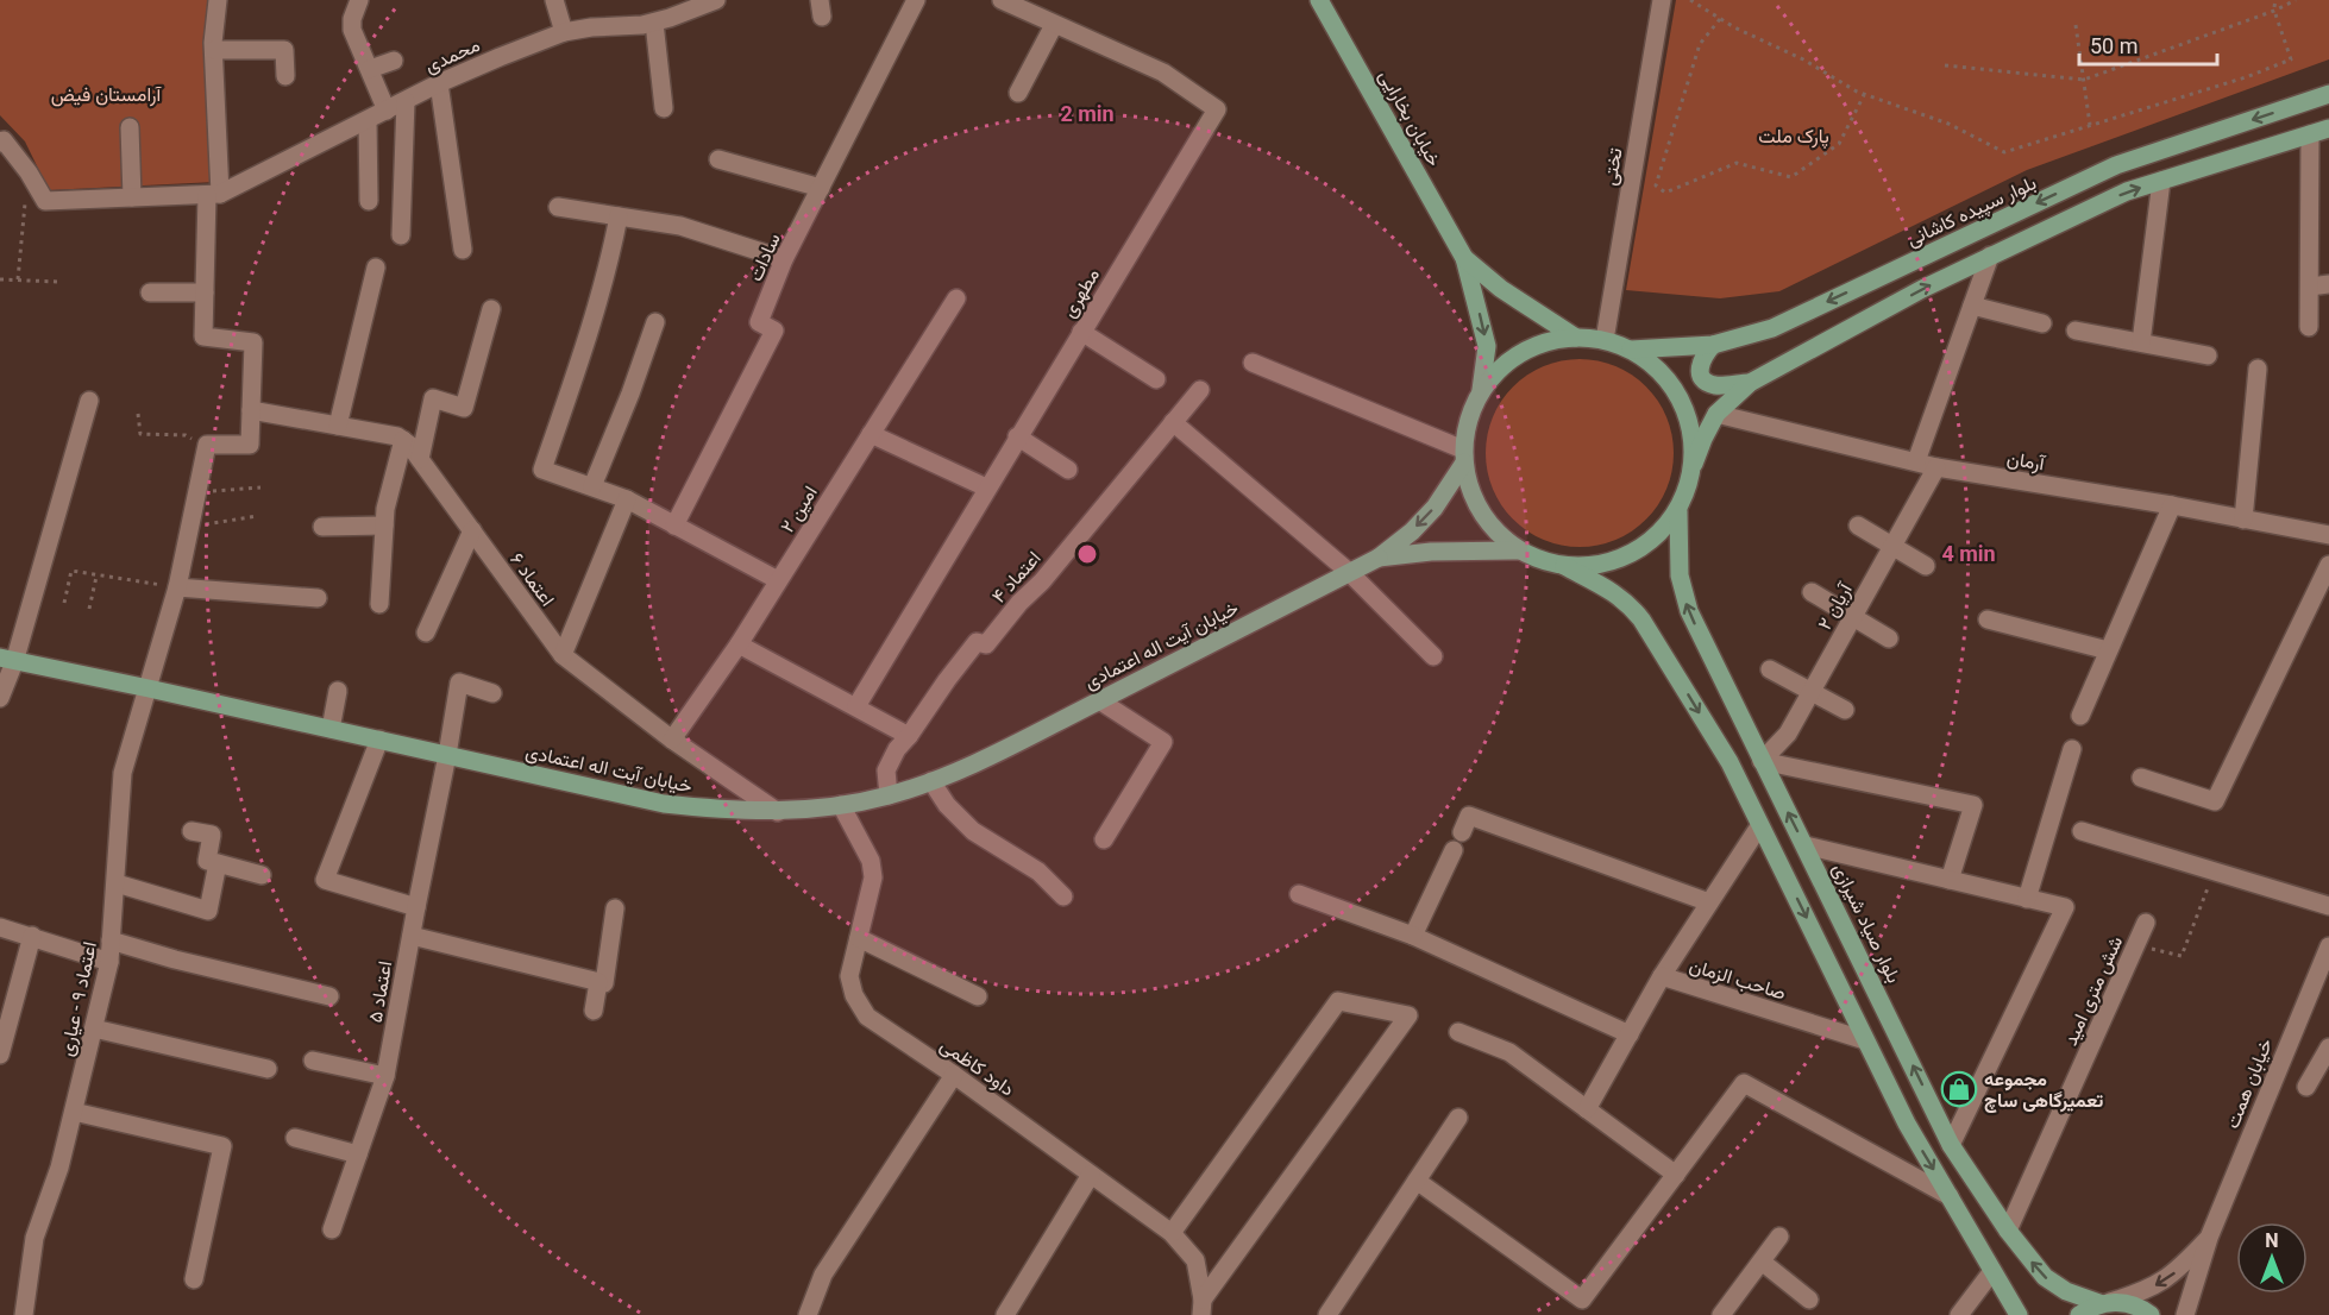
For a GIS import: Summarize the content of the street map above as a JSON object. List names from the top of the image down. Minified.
{"streets":{"main road":["خیابان بخارایی","بلوار سپیده کاشانی","خیابان آیت اله اعتمادی","بلوار صیاد شیرازی"],"street":["محمدی","تختی","سادات","مطهری","آرمان","امین ۲","اعتماد ۴","اعتماد ۶","آریان ۲","صاحب الزمان","شش متری امید","اعتماد ۵","اعتماد ۹ - عیاری","داود کاظمی","خیابان همت"]},"crossings":[["خیابان بخارایی","تختی"],["خیابان بخارایی","بلوار سپیده کاشانی"],["خیابان بخارایی","بلوار صیاد شیرازی"],["تختی","بلوار سپیده کاشانی"],["تختی","بلوار صیاد شیرازی"],["بلوار سپیده کاشانی","بلوار صیاد شیرازی"],["آرمان","آریان ۲"],["امین ۲","اعتماد ۶"],["اعتماد ۴","خیابان آیت اله اعتمادی"],["اعتماد ۶","خیابان آیت اله اعتمادی"],["آریان ۲","بلوار صیاد شیرازی"],["خیابان آیت اله اعتمادی","اعتماد ۵"],["خیابان آیت اله اعتمادی","اعتماد ۹ - عیاری"],["خیابان آیت اله اعتمادی","داود کاظمی"],["بلوار صیاد شیرازی","شش متری امید"]],"parks":["آرامستان فیض","پارک ملت"],"places":{"shop":["مجموعه تعمیرگاهی ساچ"]},"scale_bar":"50 m","north":"top","rings":["2 min","4 min"]}
